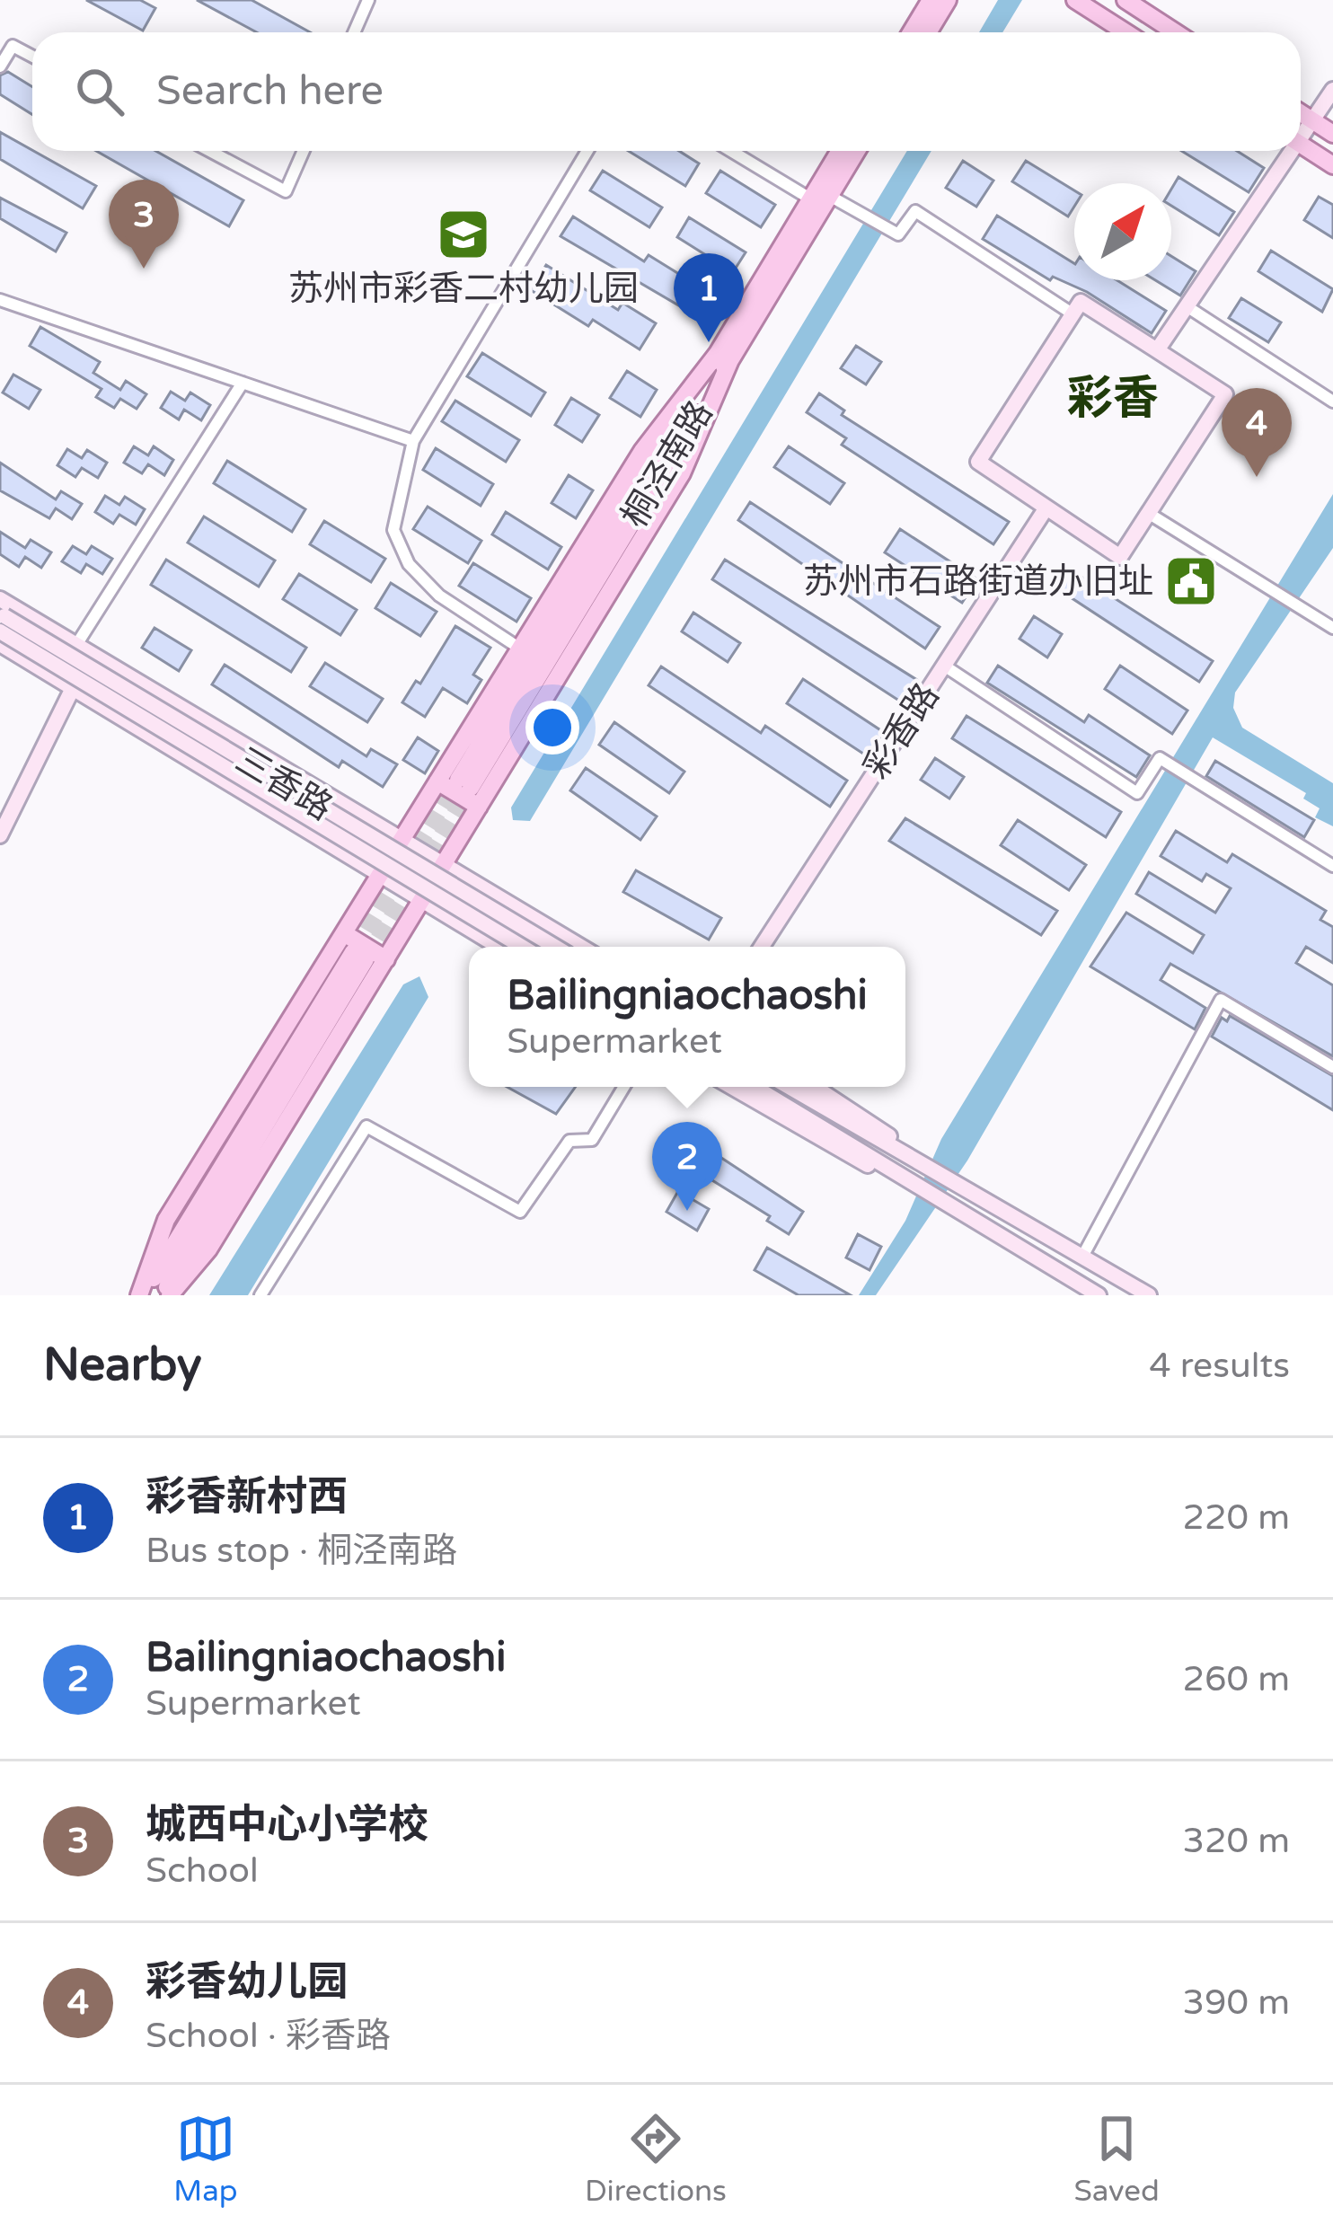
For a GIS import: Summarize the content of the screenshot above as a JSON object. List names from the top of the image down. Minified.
{"streets":{"main road":["桐泾南路","彩香路","三香路"]},"districts":["彩香"],"places":{"school or university":["苏州市彩香二村幼儿园"],"public building":["苏州市石路街道办旧址"]},"north":"top right","page":{"search":"Search here","pins":["3","1","4","2"],"popup":["Bailingniaochaoshi","Supermarket"],"heading":["Nearby","4 results"],"list":[{"mark":"1","name":"彩香新村西","note":"Bus stop · 桐泾南路","value":"220 m"},{"mark":"2","name":"Bailingniaochaoshi","note":"Supermarket","value":"260 m"},{"mark":"3","name":"城西中心小学校","note":"School","value":"320 m"},{"mark":"4","name":"彩香幼儿园","note":"School · 彩香路","value":"390 m"}],"nav":["Map","Directions","Saved"]}}
